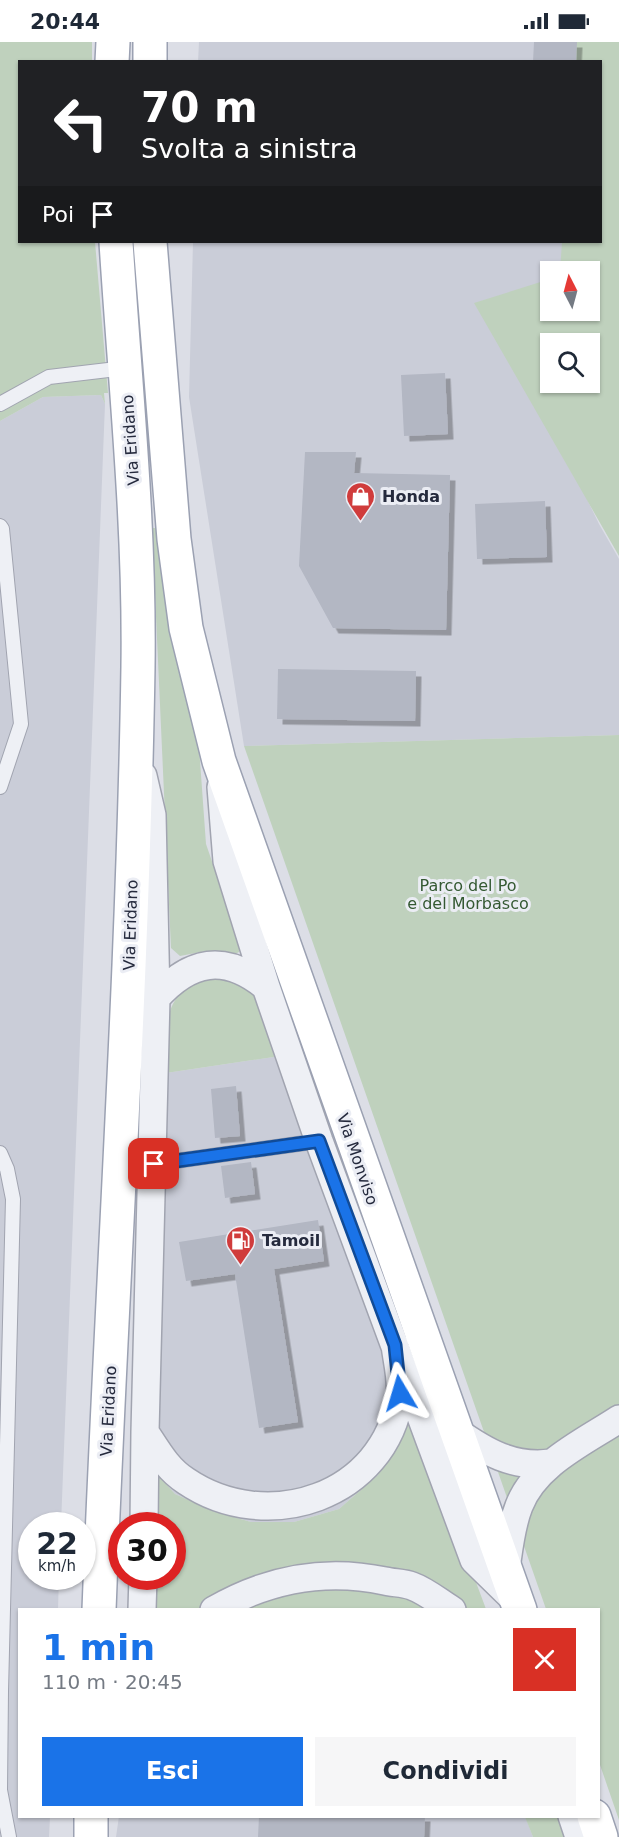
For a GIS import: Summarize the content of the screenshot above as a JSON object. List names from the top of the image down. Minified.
{"streets":{"main road":["Via Eridano","Via Monviso"]},"parks":["Parco del Po e del Morbasco"],"places":{"shop":["Honda"],"fuel station":["Tamoil"]},"north":"top","page":{"status":"20:44","turn":["70 m","Svolta a sinistra"],"then":"Poi","speed":"22 km/h","limit":"30","heading":["1 min","110 m · 20:45"],"buttons":["Esci","Condividi"]}}
